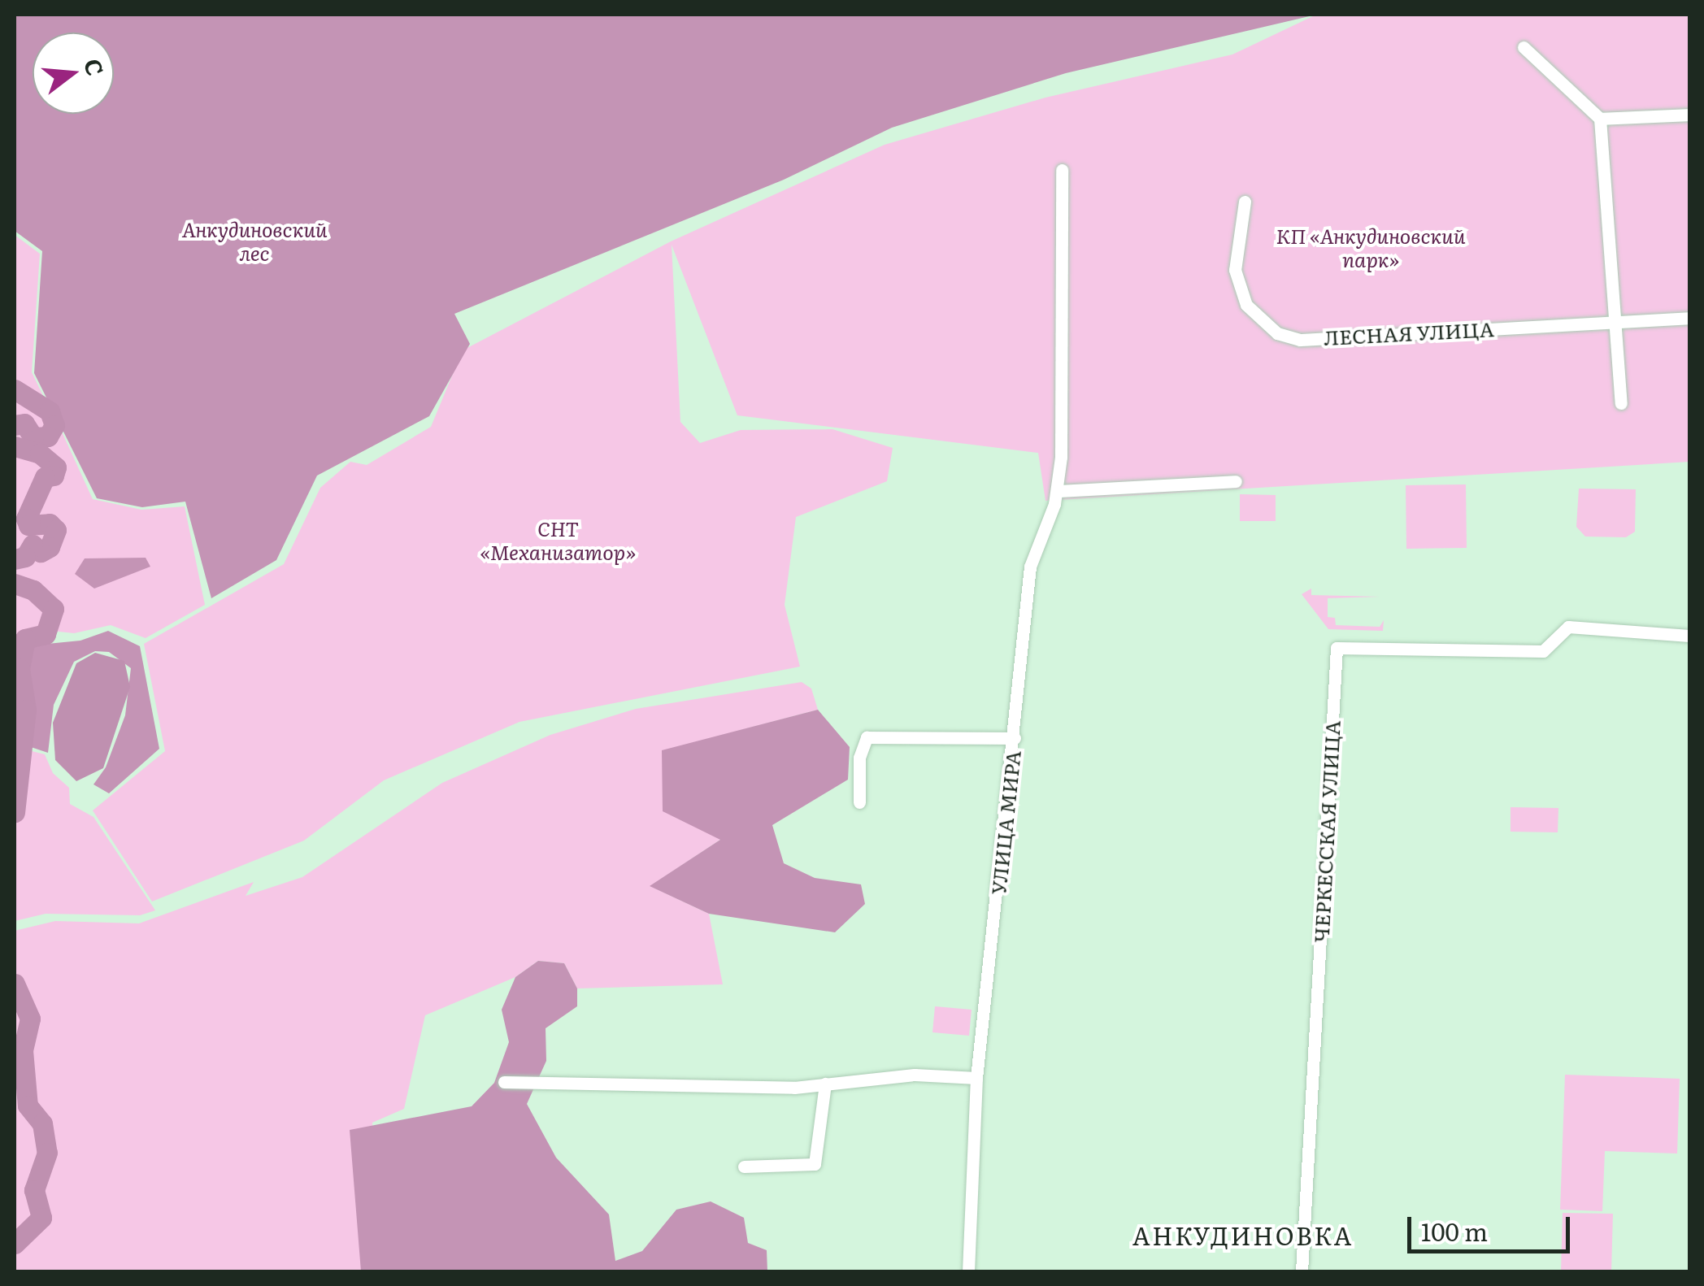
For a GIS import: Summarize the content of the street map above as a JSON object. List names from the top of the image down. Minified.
{"streets":{"street":["ЛЕСНАЯ УЛИЦА","УЛИЦА МИРА","ЧЕРКЕССКАЯ УЛИЦА"]},"districts":["АНКУДИНОВКА"],"parks":["Анкудиновский лес","КП «Анкудиновский парк»","СНТ «Механизатор»"],"scale_bar":"100 m","north":"right"}
